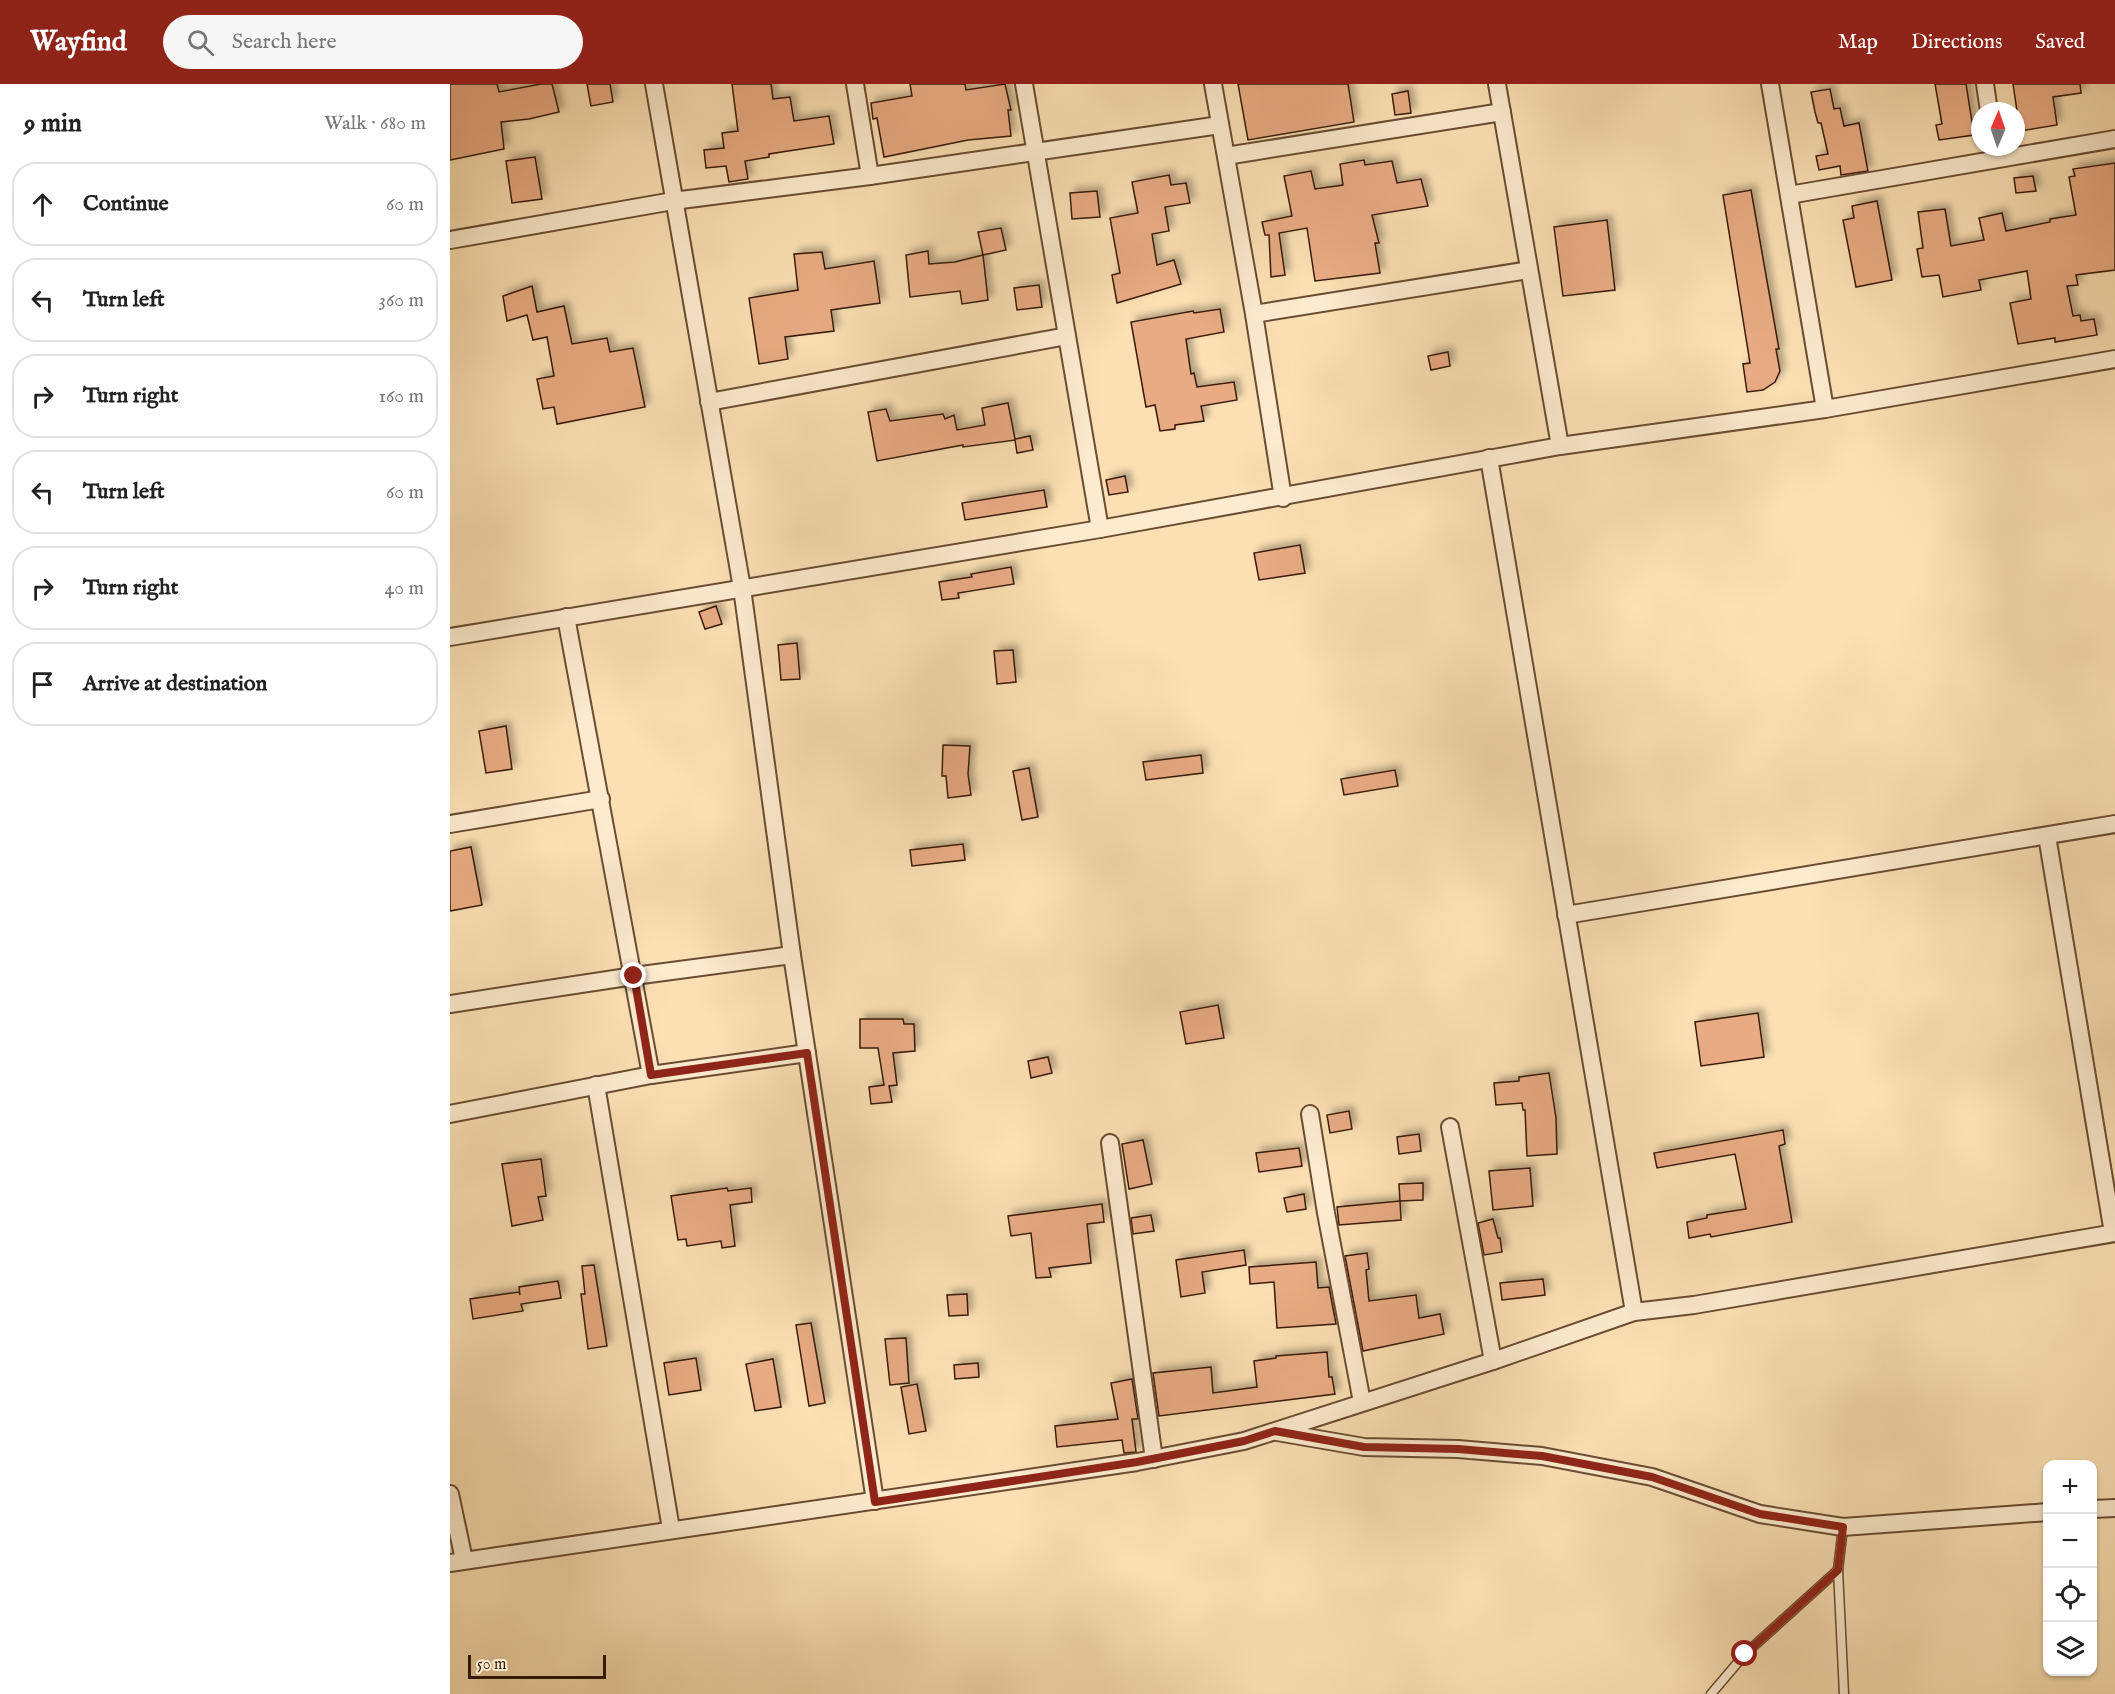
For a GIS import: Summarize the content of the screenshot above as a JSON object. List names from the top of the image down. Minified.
{"scale_bar":"50 m","north":"top","page":{"header":"Wayfind","search":"Search here","nav":["Map","Directions","Saved"],"heading":["9 min","Walk · 680 m"],"list":[["Continue","60 m"],["Turn left","360 m"],["Turn right","160 m"],["Turn left","60 m"],["Turn right","40 m"],"Arrive at destination"],"map_buttons":["+","−"],"scale":"50 m"}}
